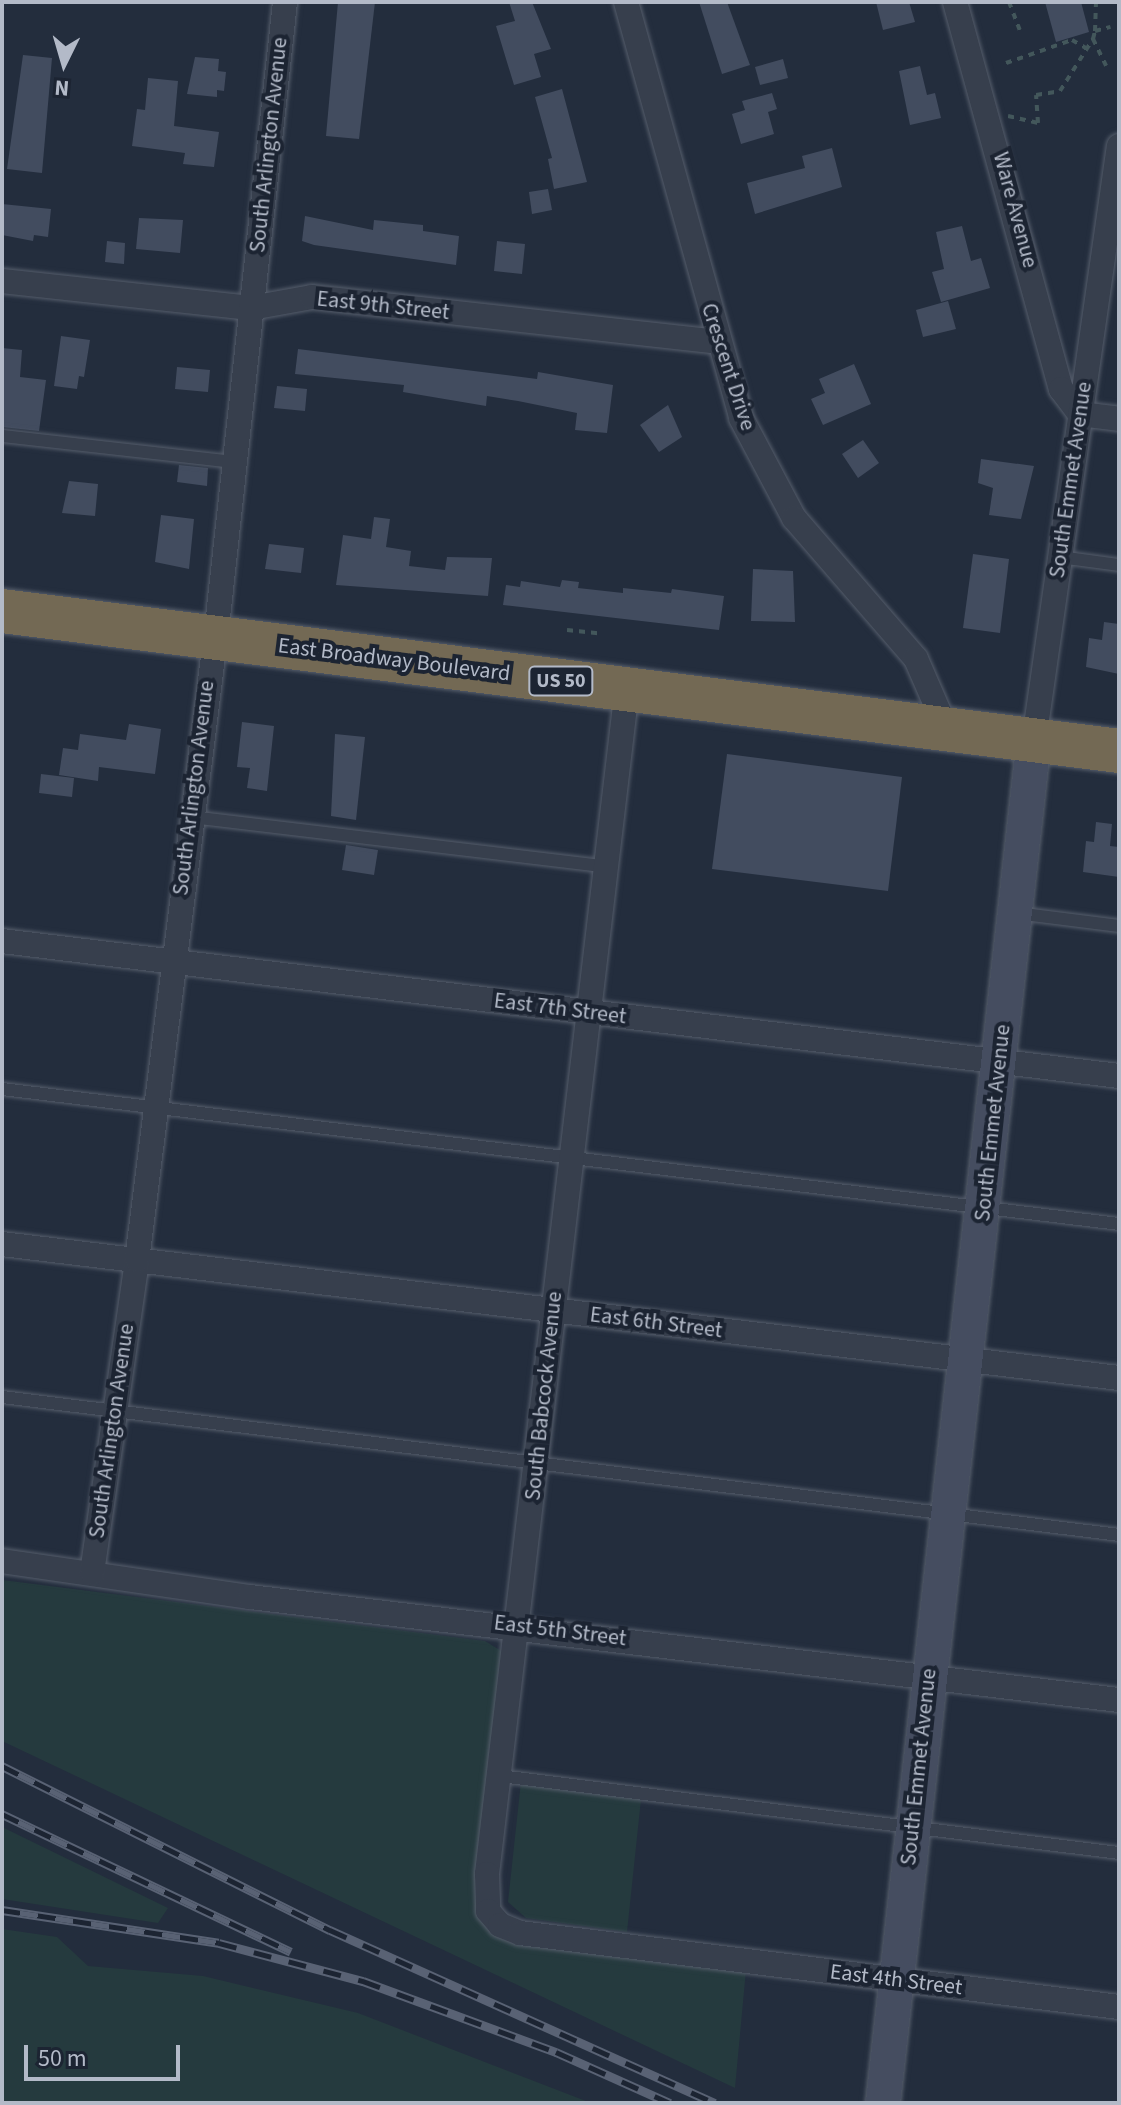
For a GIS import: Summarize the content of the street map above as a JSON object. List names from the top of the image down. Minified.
{"streets":{"highway":["East Broadway Boulevard","US 50"],"street":["South Arlington Avenue","Ware Avenue","East 9th Street","Crescent Drive","South Emmet Avenue","East 7th Street","East 6th Street","South Babcock Avenue","East 5th Street","East 4th Street"]},"crossings":[["South Arlington Avenue","East 9th Street"],["South Arlington Avenue","East Broadway Boulevard"],["South Arlington Avenue","East 7th Street"],["South Arlington Avenue","East 6th Street"],["South Arlington Avenue","East 5th Street"],["Ware Avenue","South Emmet Avenue"],["East 9th Street","Crescent Drive"],["Crescent Drive","East Broadway Boulevard"],["South Emmet Avenue","East Broadway Boulevard"],["South Emmet Avenue","East 7th Street"],["South Emmet Avenue","East 6th Street"],["South Emmet Avenue","East 5th Street"],["South Emmet Avenue","East 4th Street"],["East Broadway Boulevard","South Babcock Avenue"],["East 7th Street","South Babcock Avenue"],["East 6th Street","South Babcock Avenue"],["South Babcock Avenue","East 5th Street"],["South Babcock Avenue","East 4th Street"]],"scale_bar":"50 m","north":"bottom"}
